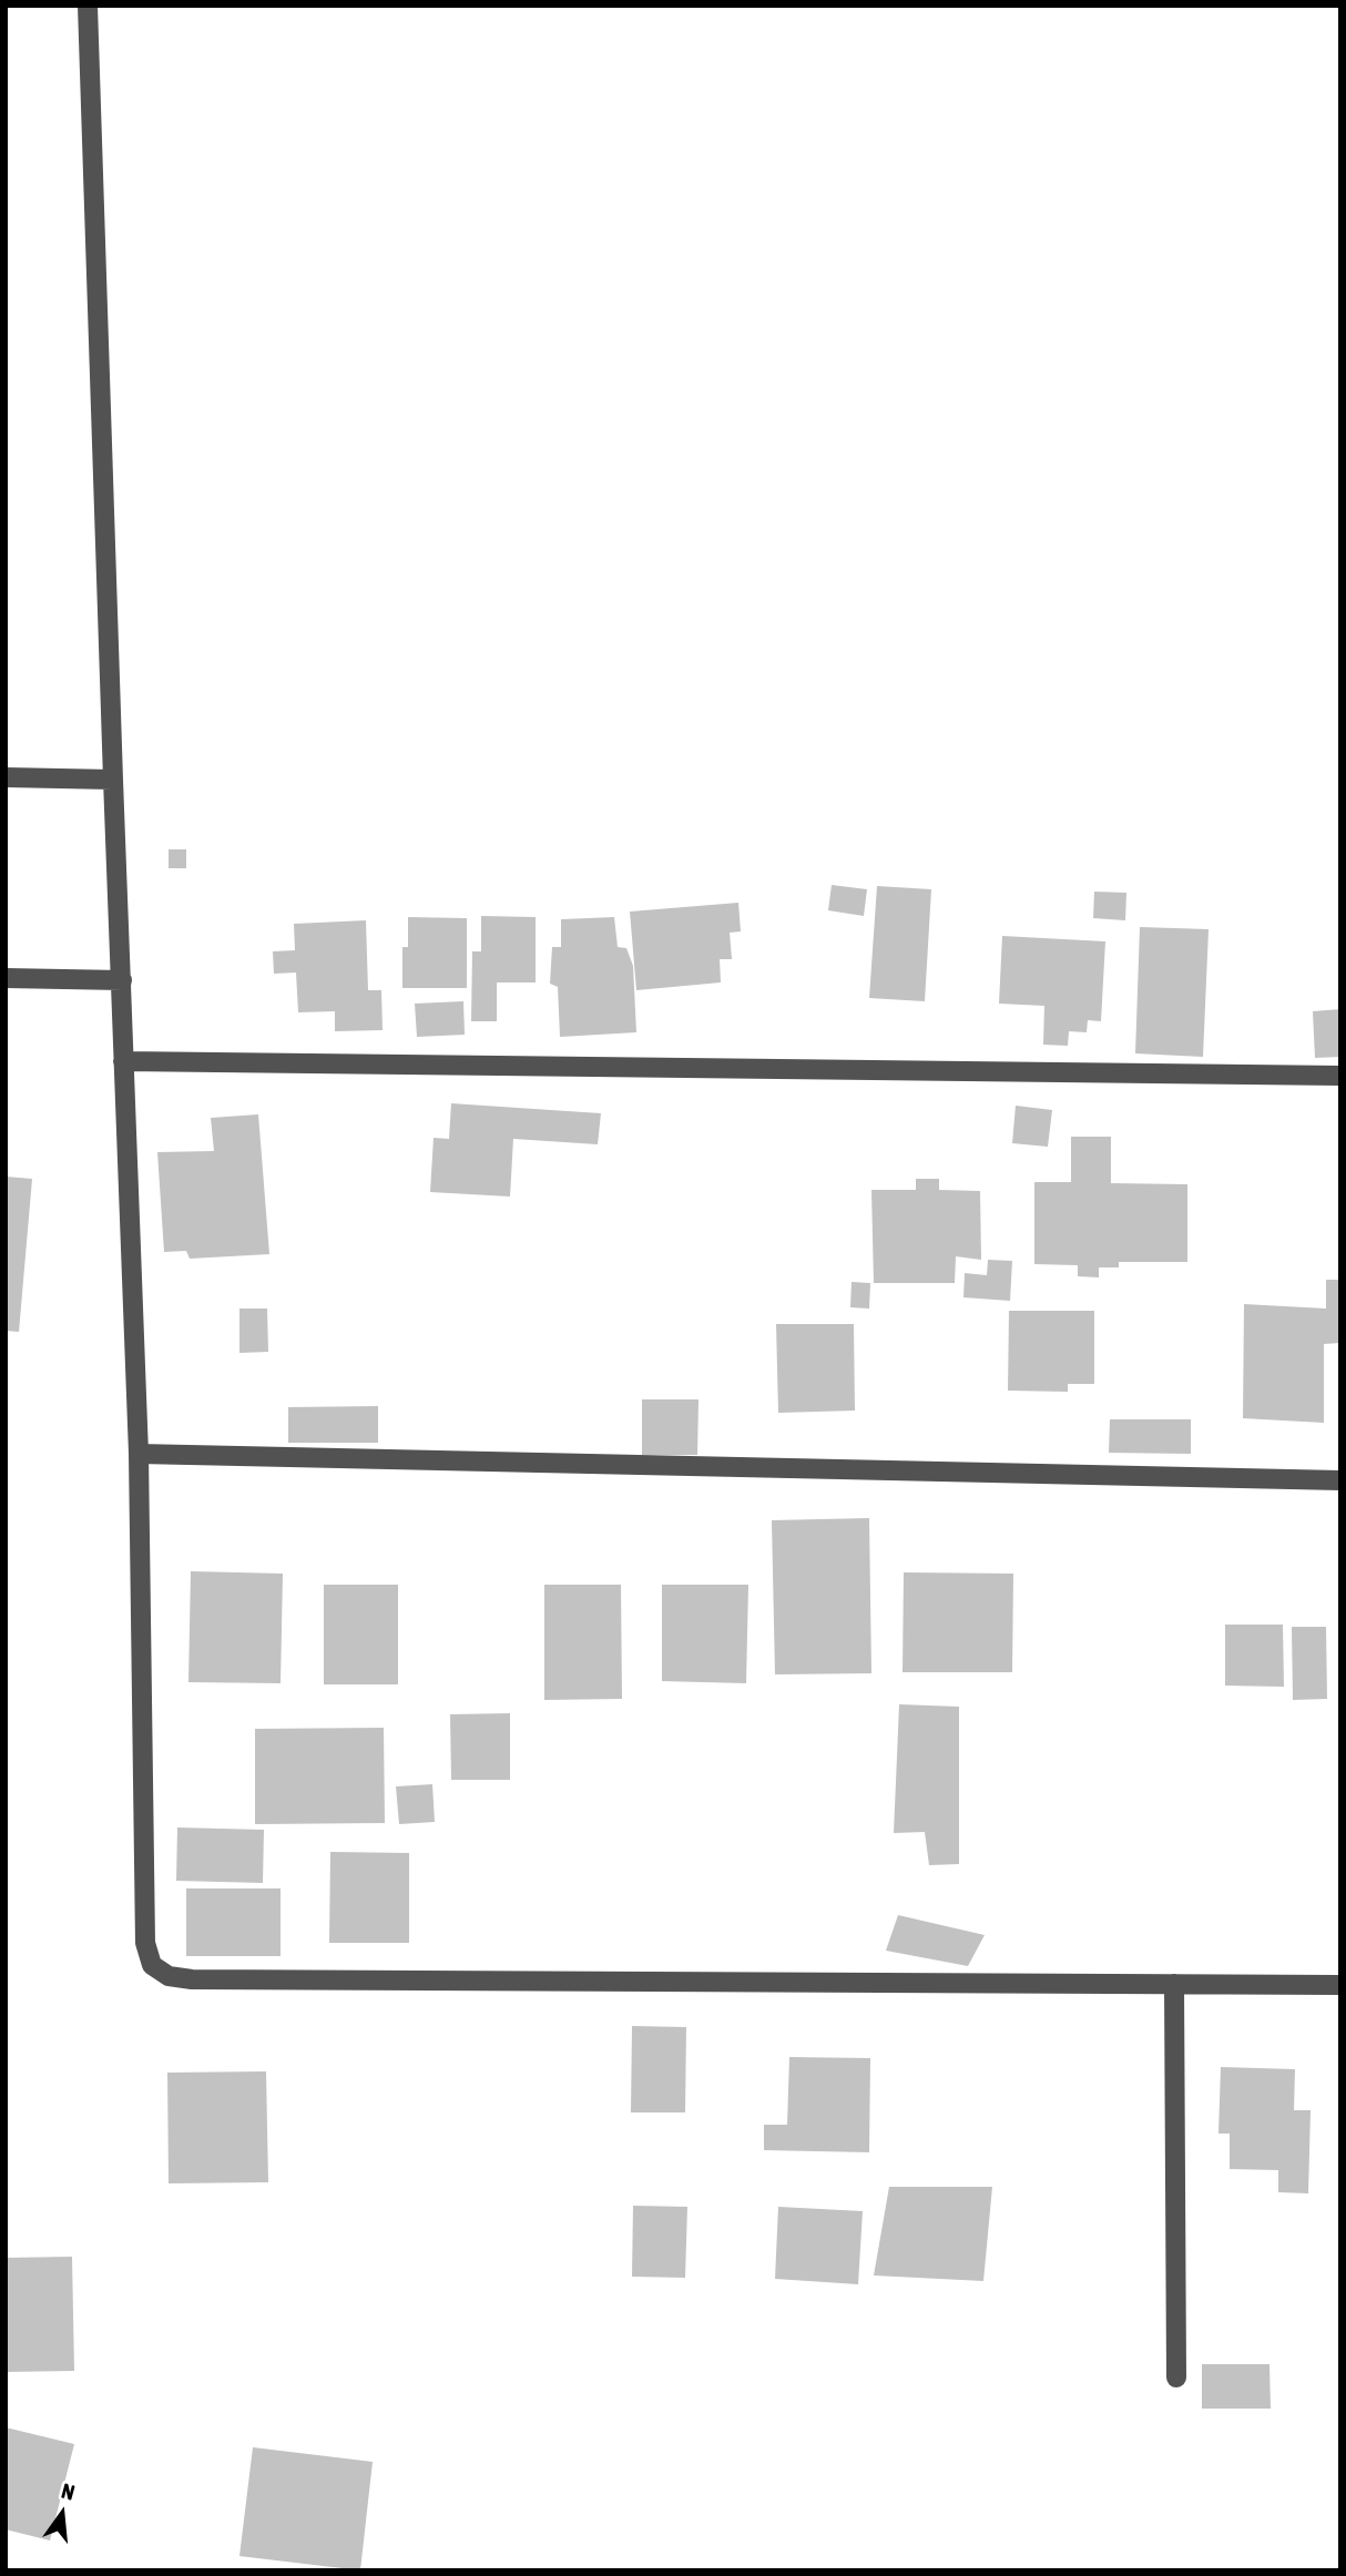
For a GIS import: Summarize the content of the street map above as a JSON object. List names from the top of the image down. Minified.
{"north":"top"}
